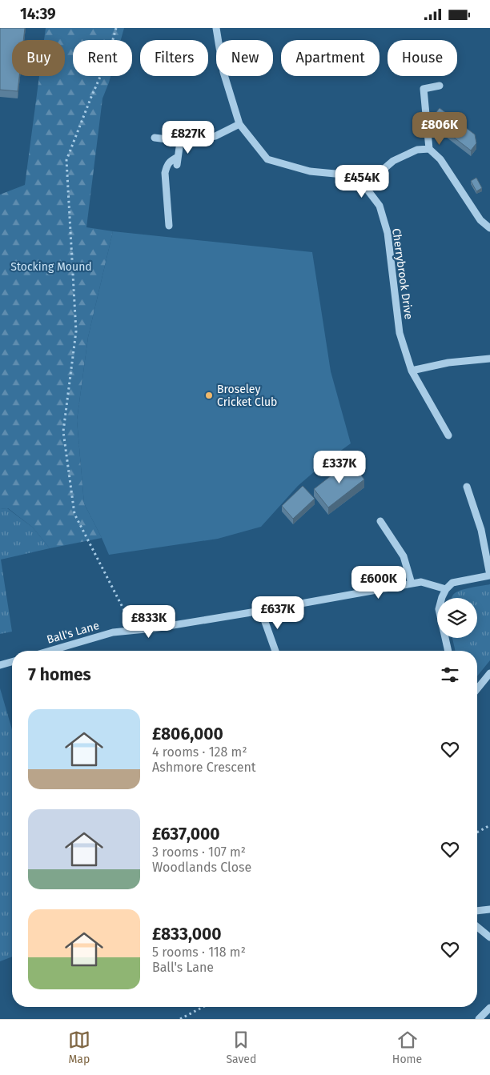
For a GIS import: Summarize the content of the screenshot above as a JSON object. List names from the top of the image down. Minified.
{"streets":{"street":["Cherrybrook Drive","Ball's Lane"]},"parks":["Stocking Mound"],"places":["Broseley Cricket Club"],"page":{"status":"14:39","chip":["Buy","Rent","Filters","New","Apartment","House"],"price":["£806K","£827K","£454K","£337K","£600K","£637K","£833K"],"heading":"7 homes","list":[{"name":"£806,000","note":"4 rooms · 128 m² · Ashmore Crescent"},{"name":"£637,000","note":"3 rooms · 107 m² · Woodlands Close"},{"name":"£833,000","note":"5 rooms · 118 m² · Ball's Lane"}],"tabs":["Map","Saved","Home"]}}
